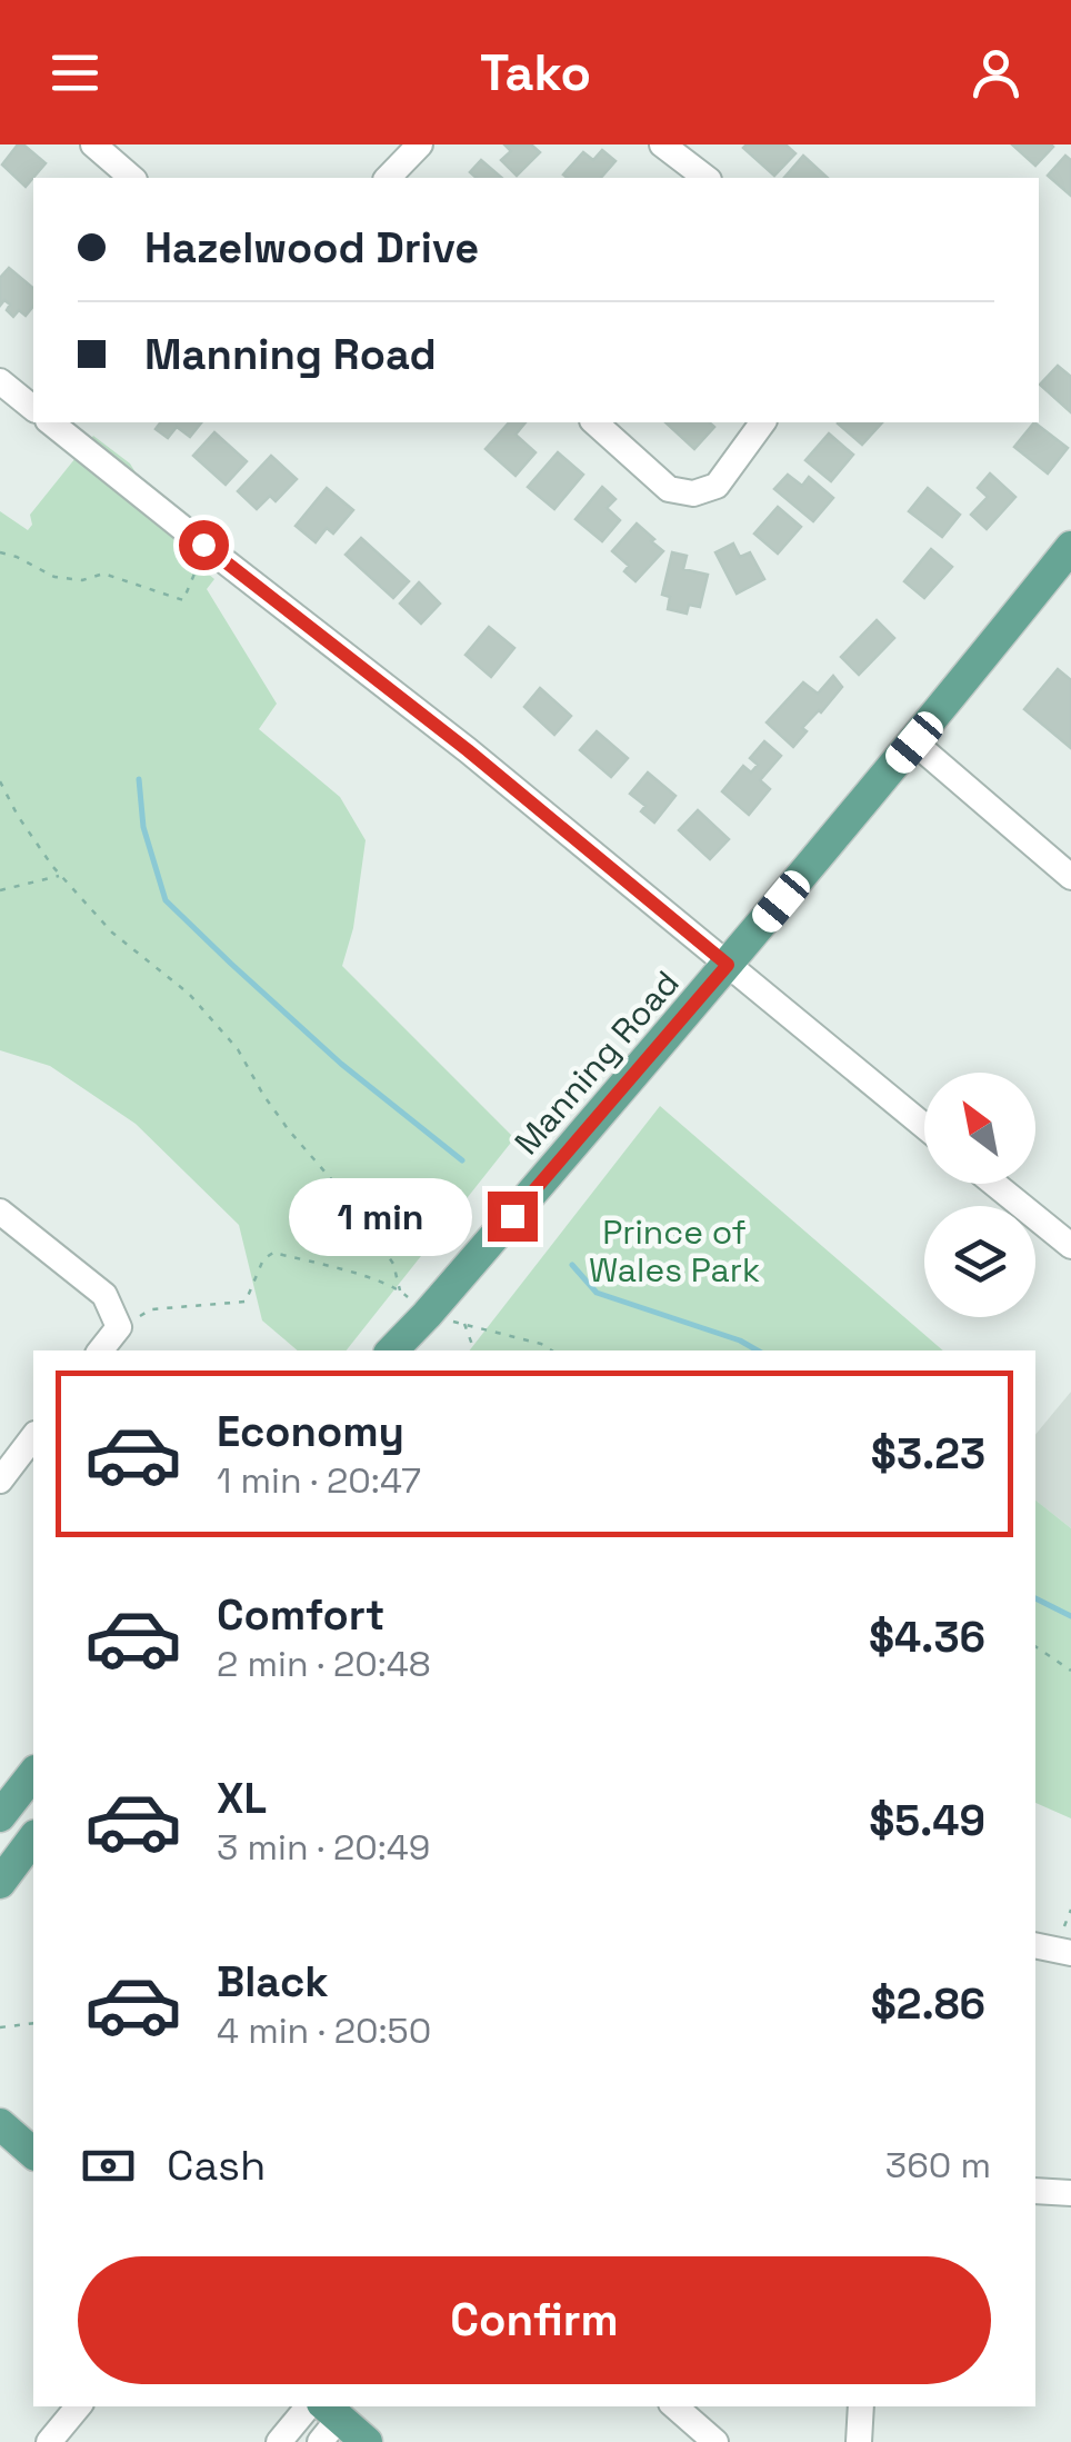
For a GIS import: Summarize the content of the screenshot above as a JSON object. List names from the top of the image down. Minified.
{"streets":{"main road":["Manning Road"]},"parks":["Prince of Wales Park"],"north":"top left","page":{"header":"Tako","banner":["Hazelwood Drive","Manning Road"],"bubble":"1 min","list":[{"name":"Economy","note":"1 min · 20:47","value":"$3.23"},{"name":"Comfort","note":"2 min · 20:48","value":"$4.36"},{"name":"XL","note":"3 min · 20:49","value":"$5.49"},{"name":"Black","note":"4 min · 20:50","value":"$2.86"}],"pay":["Cash","360 m"],"buttons":"Confirm"}}
